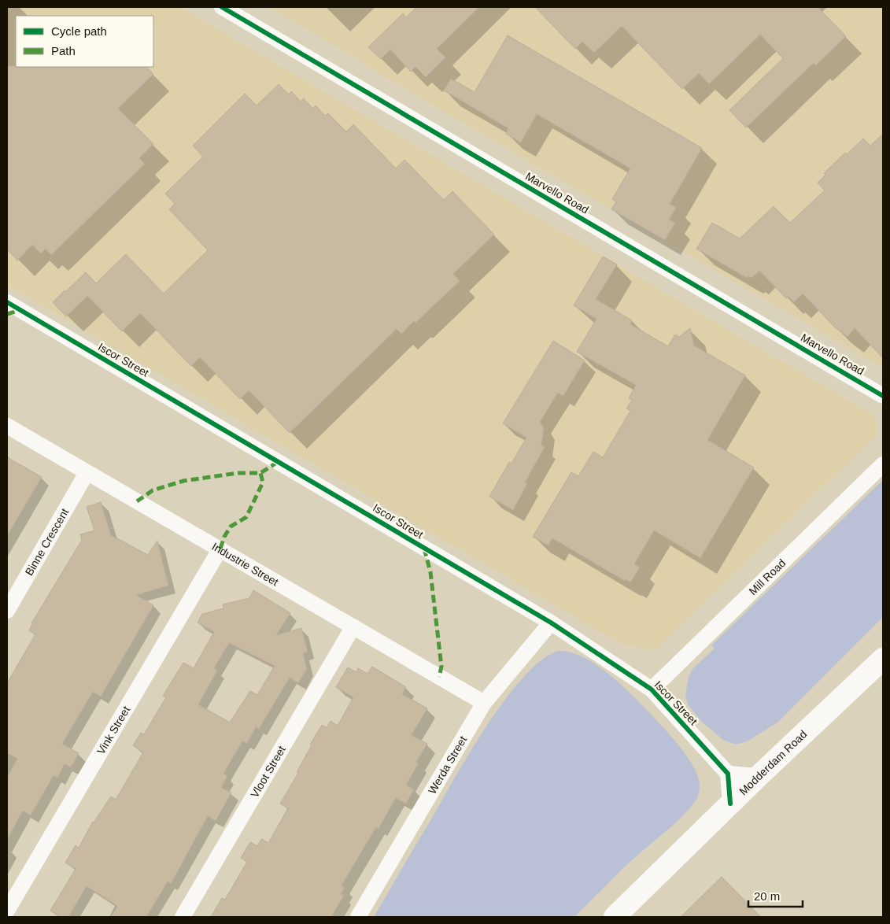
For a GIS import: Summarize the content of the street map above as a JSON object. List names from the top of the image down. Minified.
{"streets":{"street":["Marvello Road","Iscor Street","Binne Crescent","Industrie Street","Mill Road","Vink Street","Modderdam Road","Werda Street","Vloot Street"]},"crossings":[["Iscor Street","Mill Road"],["Iscor Street","Werda Street"],["Binne Crescent","Industrie Street"],["Industrie Street","Vink Street"],["Industrie Street","Werda Street"],["Industrie Street","Vloot Street"]],"legend":["Cycle path","Path"],"scale_bar":"20 m"}
